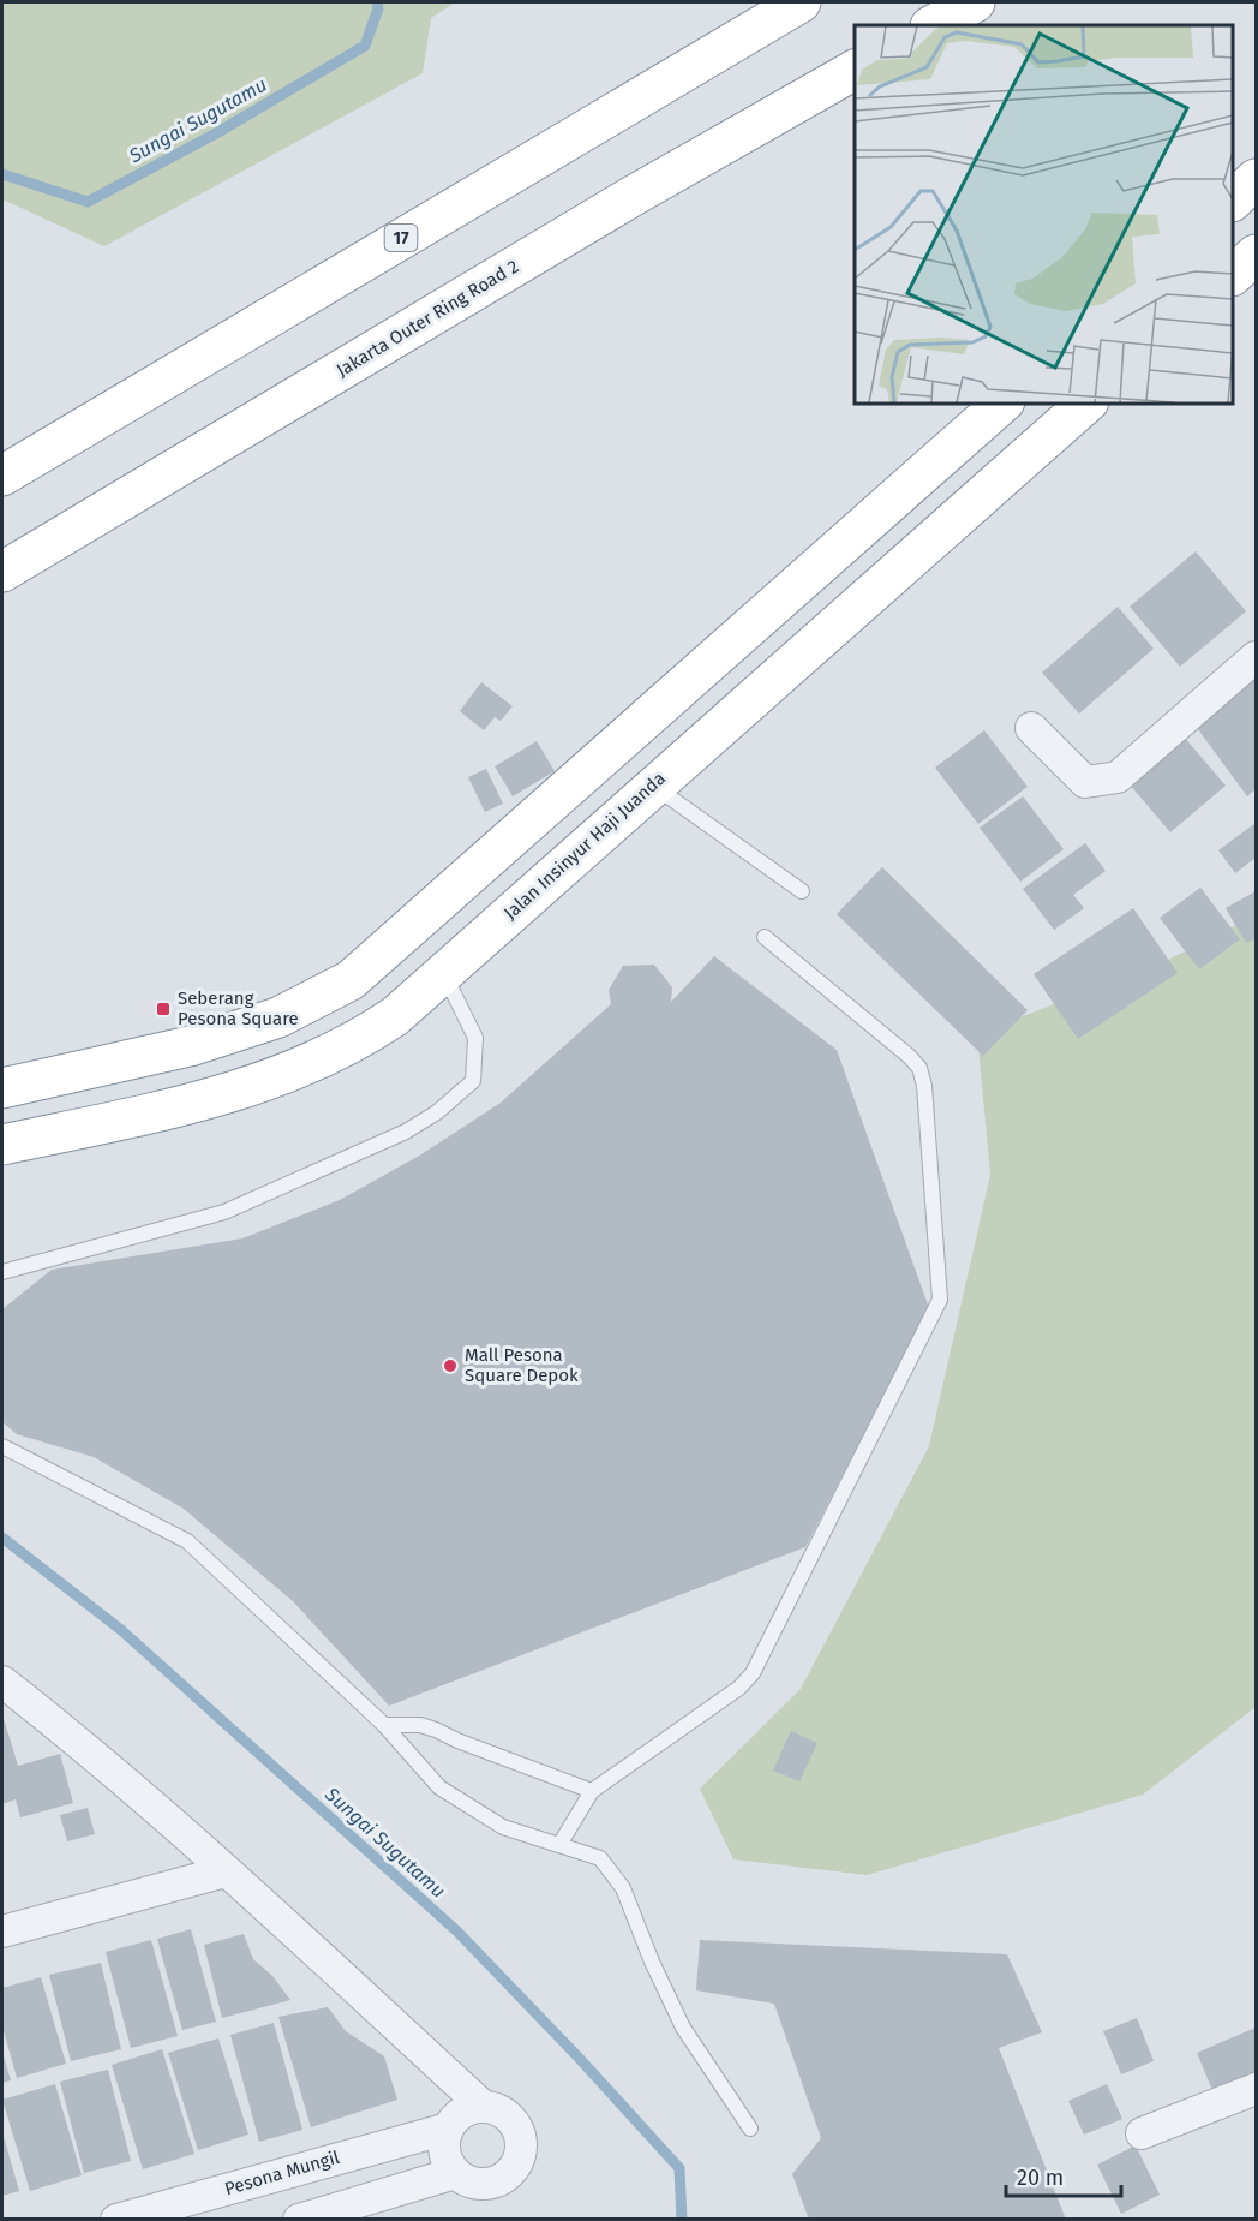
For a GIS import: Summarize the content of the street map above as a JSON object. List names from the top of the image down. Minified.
{"streets":{"highway":["17","Jakarta Outer Ring Road 2","Jalan Insinyur Haji Juanda"],"street":["Pesona Mungil"]},"water":["Sungai Sugutamu"],"places":{"transit":["Seberang Pesona Square"],"other":["Mall Pesona Square Depok"]},"scale_bar":"20 m"}
